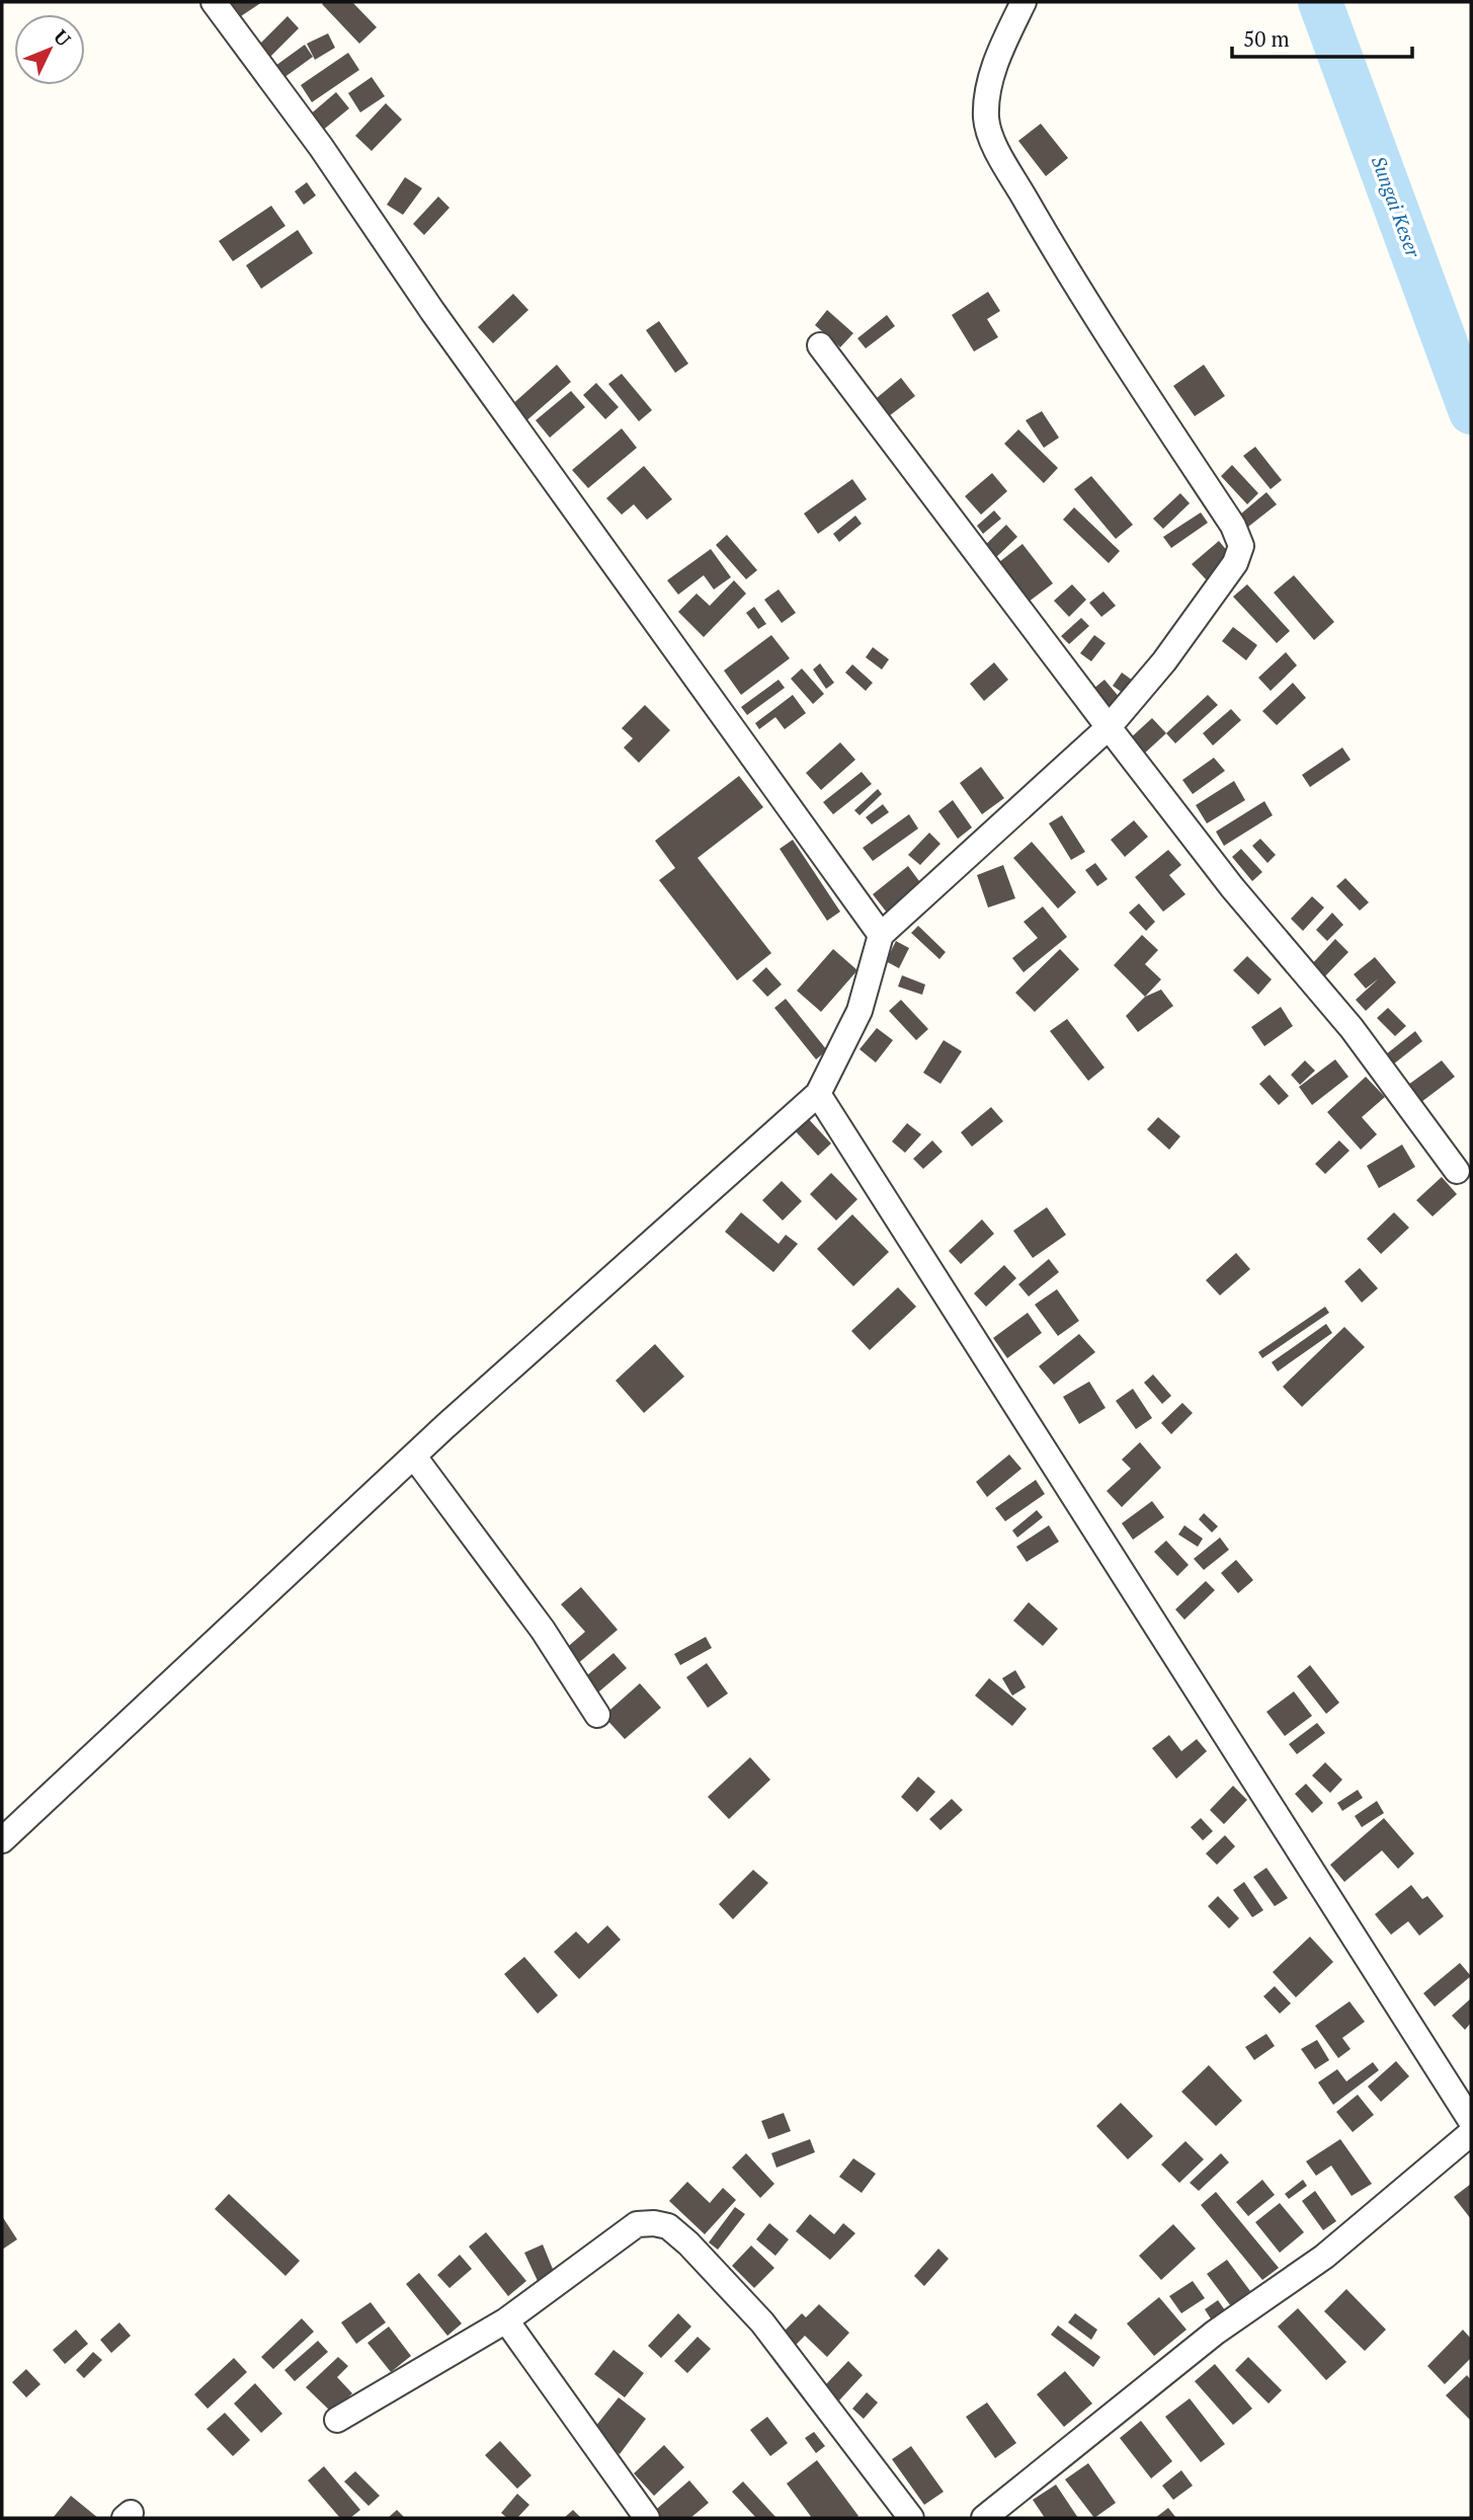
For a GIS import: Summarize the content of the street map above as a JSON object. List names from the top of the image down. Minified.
{"water":["Sungai Keser"],"scale_bar":"50 m","north":"top right"}
